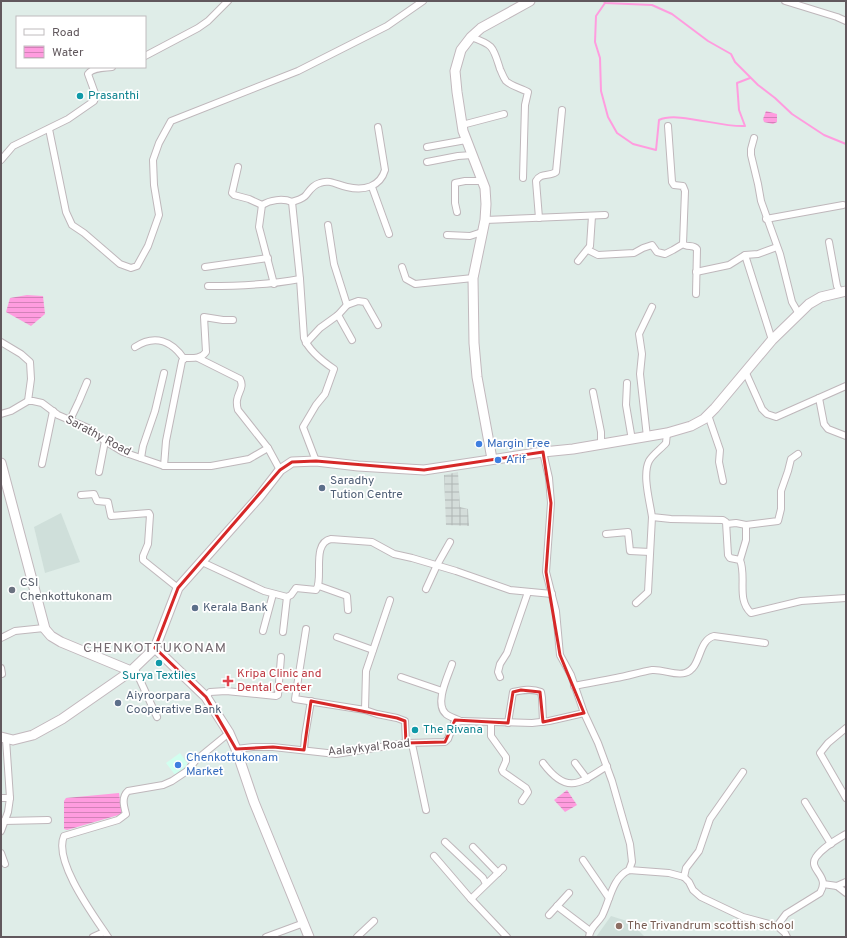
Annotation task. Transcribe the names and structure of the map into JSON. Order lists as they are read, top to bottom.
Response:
{
  "streets": {
    "street": ["Sarathy Road", "Aalaykyal Road"]
  },
  "districts": ["CHENKOTTUKONAM"],
  "places": {
    "other": [
      "Prasanthi",
      "Margin Free",
      "Arif",
      "Saradhy Tution Centre",
      "CSI Chenkottukonam",
      "Kerala Bank",
      "Surya Textiles",
      "Aiyroorpara Cooperative Bank",
      "The Rivana",
      "Chenkottukonam Market",
      "The Trivandrum scottish school"
    ],
    "health": ["Kripa Clinic and Dental Center"]
  },
  "legend": ["Road", "Water"]
}
